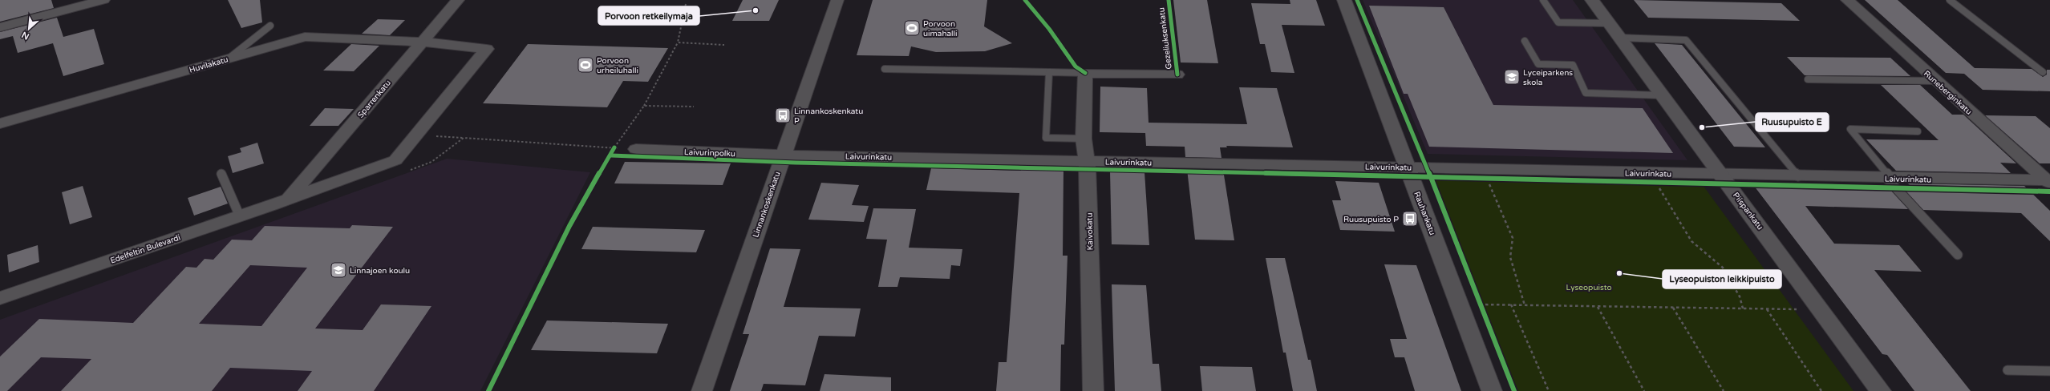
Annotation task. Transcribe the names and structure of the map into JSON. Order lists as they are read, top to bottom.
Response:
{
  "streets": {
    "street": [
      "Gezeliuksenkatu",
      "Huvilakatu",
      "Runeberginkatu",
      "Sparrenkatu",
      "Laivurinpolku",
      "Laivurinkatu",
      "Linnankoskenkatu",
      "Piispankatu",
      "Rauhankatu",
      "Kaivokatu",
      "Edelfeltin Bulevardi"
    ]
  },
  "crossings": [
    ["Gezeliuksenkatu", "Kaivokatu"],
    ["Huvilakatu", "Sparrenkatu"],
    ["Huvilakatu", "Edelfeltin Bulevardi"],
    ["Runeberginkatu", "Laivurinkatu"],
    ["Sparrenkatu", "Edelfeltin Bulevardi"],
    ["Laivurinpolku", "Laivurinkatu"],
    ["Laivurinpolku", "Linnankoskenkatu"],
    ["Laivurinkatu", "Linnankoskenkatu"],
    ["Laivurinkatu", "Piispankatu"],
    ["Laivurinkatu", "Rauhankatu"],
    ["Laivurinkatu", "Kaivokatu"]
  ],
  "parks": ["Lyseopuisto"],
  "places": {
    "other": ["Porvoon retkeilymaja", "Ruusupuisto E", "Lyseopuiston leikkipuisto"],
    "sports": ["Porvoon uimahalli", "Porvoon urheiluhalli"],
    "school or university": ["Lyceiparkens skola", "Linnajoen koulu"],
    "bus stop": ["Linnankoskenkatu P", "Ruusupuisto P"]
  },
  "north": "bottom left"
}
